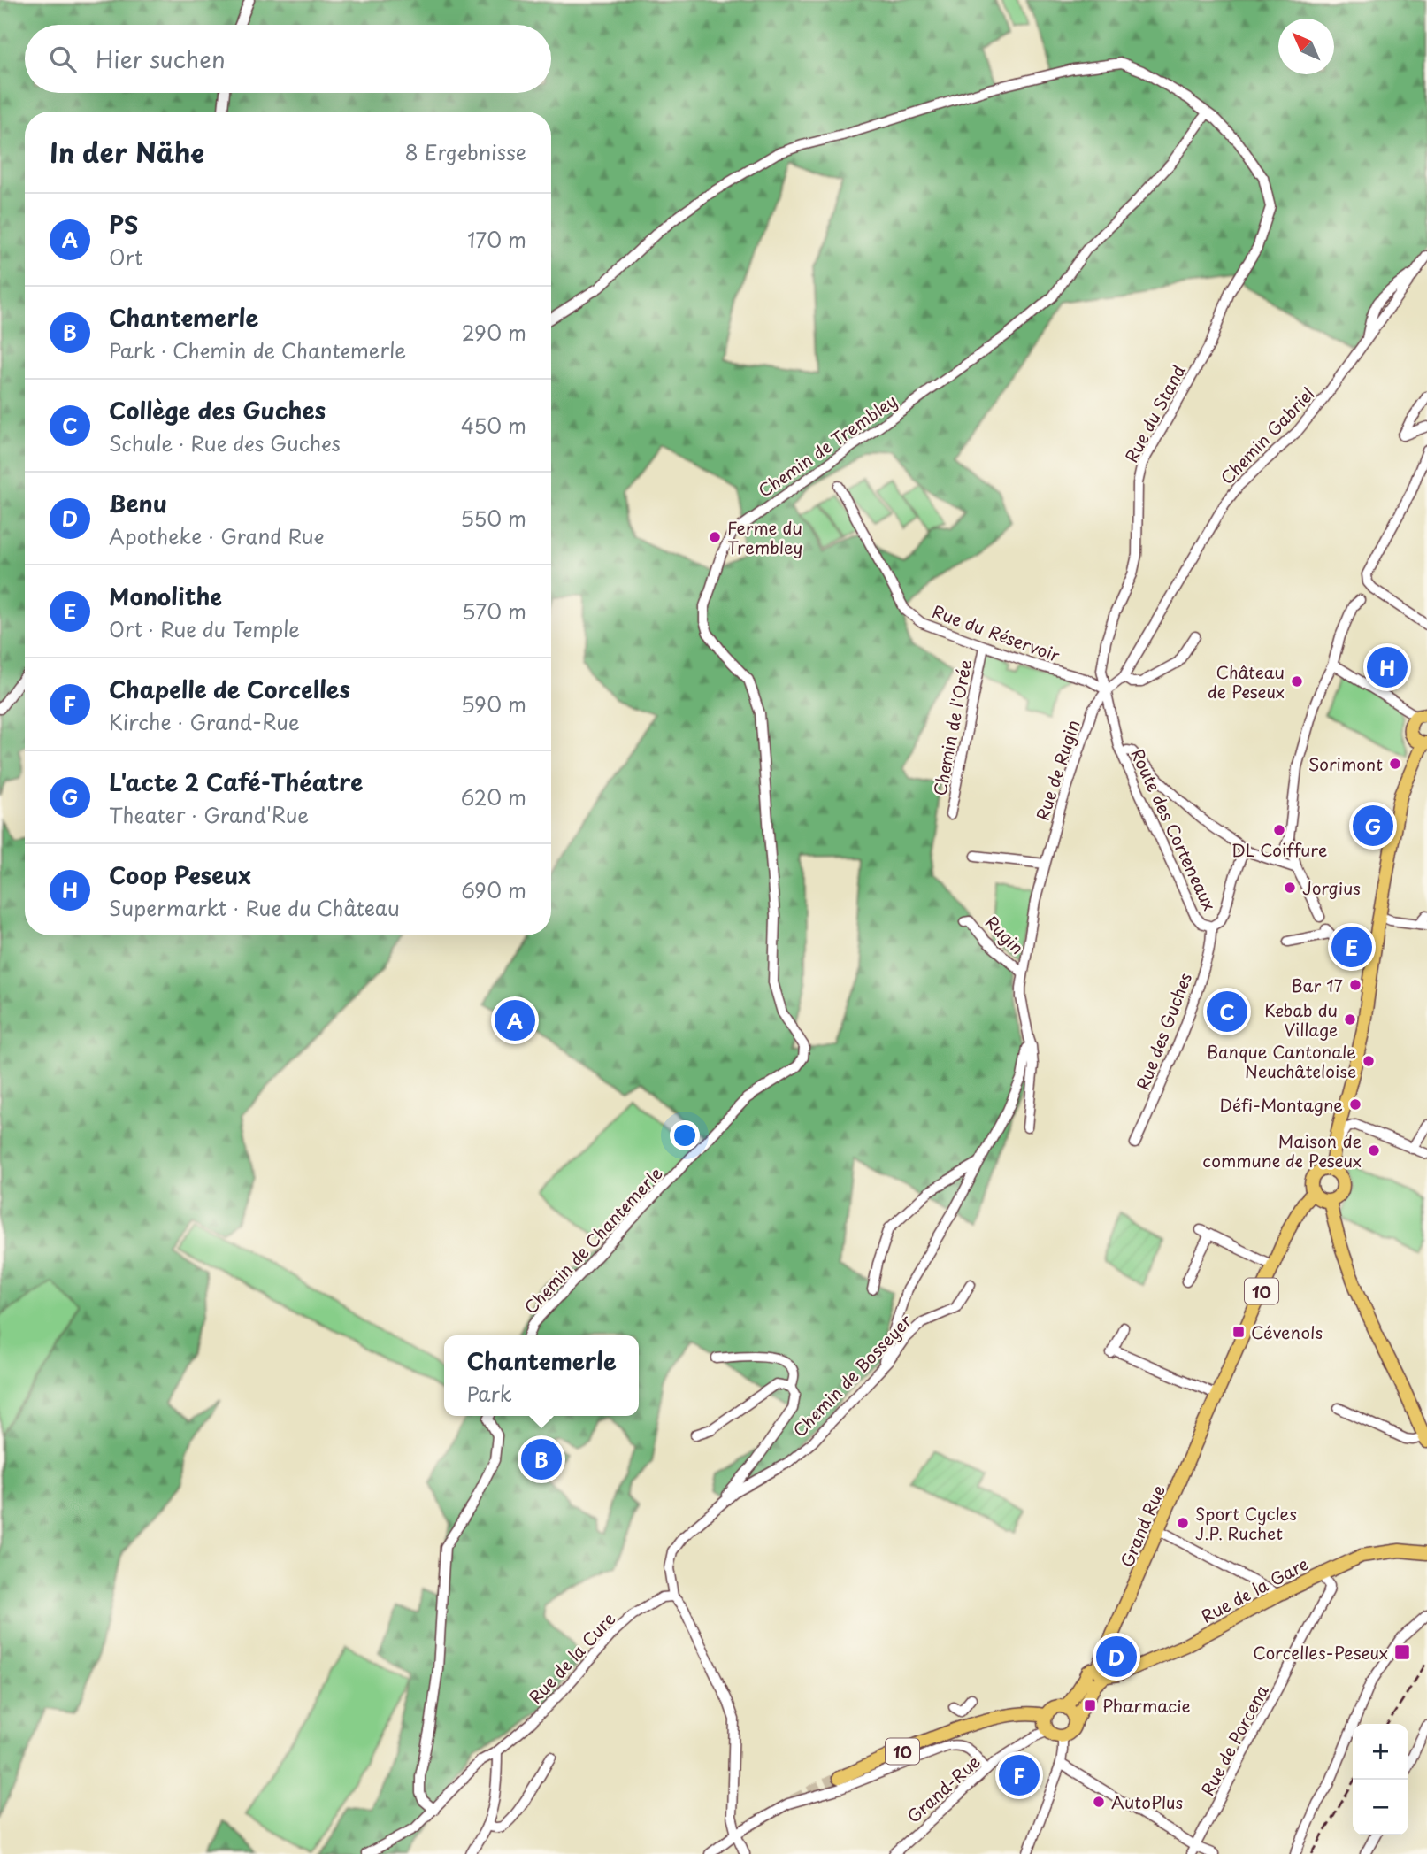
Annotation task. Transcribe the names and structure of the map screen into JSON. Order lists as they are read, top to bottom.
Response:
{
  "streets": {
    "main road": ["10", "Grand Rue", "Rue de la Gare"],
    "street": [
      "Rue du Stand",
      "Chemin Gabriel",
      "Chemin de Trembley",
      "Rue du Réservoir",
      "Chemin de l'Orée",
      "Rue de Rugin",
      "Route des Corteneaux",
      "Rugin",
      "Rue des Guches",
      "Chemin de Chantemerle",
      "Chemin de Bosseyer",
      "Rue de la Cure",
      "Rue de Porcena",
      "Grand-Rue"
    ]
  },
  "crossings": [
    ["Rue du Stand", "Chemin Gabriel"],
    ["Rue du Stand", "Chemin de Trembley"],
    ["Rue du Stand", "Rue du Réservoir"],
    ["Rue du Stand", "Rue de Rugin"],
    ["Rue du Stand", "Route des Corteneaux"],
    ["Chemin Gabriel", "Rue du Réservoir"],
    ["Chemin Gabriel", "Rue de Rugin"],
    ["Chemin Gabriel", "Route des Corteneaux"],
    ["Chemin de Trembley", "Chemin de Chantemerle"],
    ["Rue du Réservoir", "Chemin de l'Orée"],
    ["Rue du Réservoir", "Rue de Rugin"],
    ["Rue du Réservoir", "Route des Corteneaux"],
    ["Rue de Rugin", "Route des Corteneaux"],
    ["Rue de Rugin", "Rugin"],
    ["Rue de Rugin", "Chemin de Bosseyer"],
    ["Route des Corteneaux", "Rue des Guches"],
    ["10", "Grand Rue"],
    ["10", "Rue de la Gare"],
    ["10", "Grand-Rue"],
    ["Chemin de Bosseyer", "Rue de la Cure"],
    ["Grand Rue", "Rue de la Gare"],
    ["Rue de la Gare", "Rue de Porcena"]
  ],
  "places": {
    "other": [
      "Ferme du Trembley",
      "Château de Peseux",
      "Sorimont",
      "DL Coiffure",
      "Jorgius",
      "Bar 17",
      "Kebab du Village",
      "Banque Cantonale Neuchâteloise",
      "Défi-Montagne",
      "Maison de commune de Peseux",
      "Sport Cycles J.P. Ruchet",
      "AutoPlus"
    ],
    "transit": ["Cévenols", "Corcelles-Peseux", "Pharmacie"]
  },
  "north": "top left",
  "page": {
    "search": "Hier suchen",
    "heading": ["In der Nähe", "8 Ergebnisse"],
    "list": [
      {
        "mark": "A",
        "name": "PS",
        "note": "Ort",
        "value": "170 m"
      },
      {
        "mark": "B",
        "name": "Chantemerle",
        "note": "Park · Chemin de Chantemerle",
        "value": "290 m"
      },
      {
        "mark": "C",
        "name": "Collège des Guches",
        "note": "Schule · Rue des Guches",
        "value": "450 m"
      },
      {
        "mark": "D",
        "name": "Benu",
        "note": "Apotheke · Grand Rue",
        "value": "550 m"
      },
      {
        "mark": "E",
        "name": "Monolithe",
        "note": "Ort · Rue du Temple",
        "value": "570 m"
      },
      {
        "mark": "F",
        "name": "Chapelle de Corcelles",
        "note": "Kirche · Grand-Rue",
        "value": "590 m"
      },
      {
        "mark": "G",
        "name": "L'acte 2 Café-Théatre",
        "note": "Theater · Grand'Rue",
        "value": "620 m"
      },
      {
        "mark": "H",
        "name": "Coop Peseux",
        "note": "Supermarkt · Rue du Château",
        "value": "690 m"
      }
    ],
    "pins": [
      "H",
      "G",
      "E",
      "C",
      "A",
      "B",
      "D",
      "F"
    ],
    "popup": ["Chantemerle", "Park"],
    "map_buttons": ["+", "−"]
  }
}
